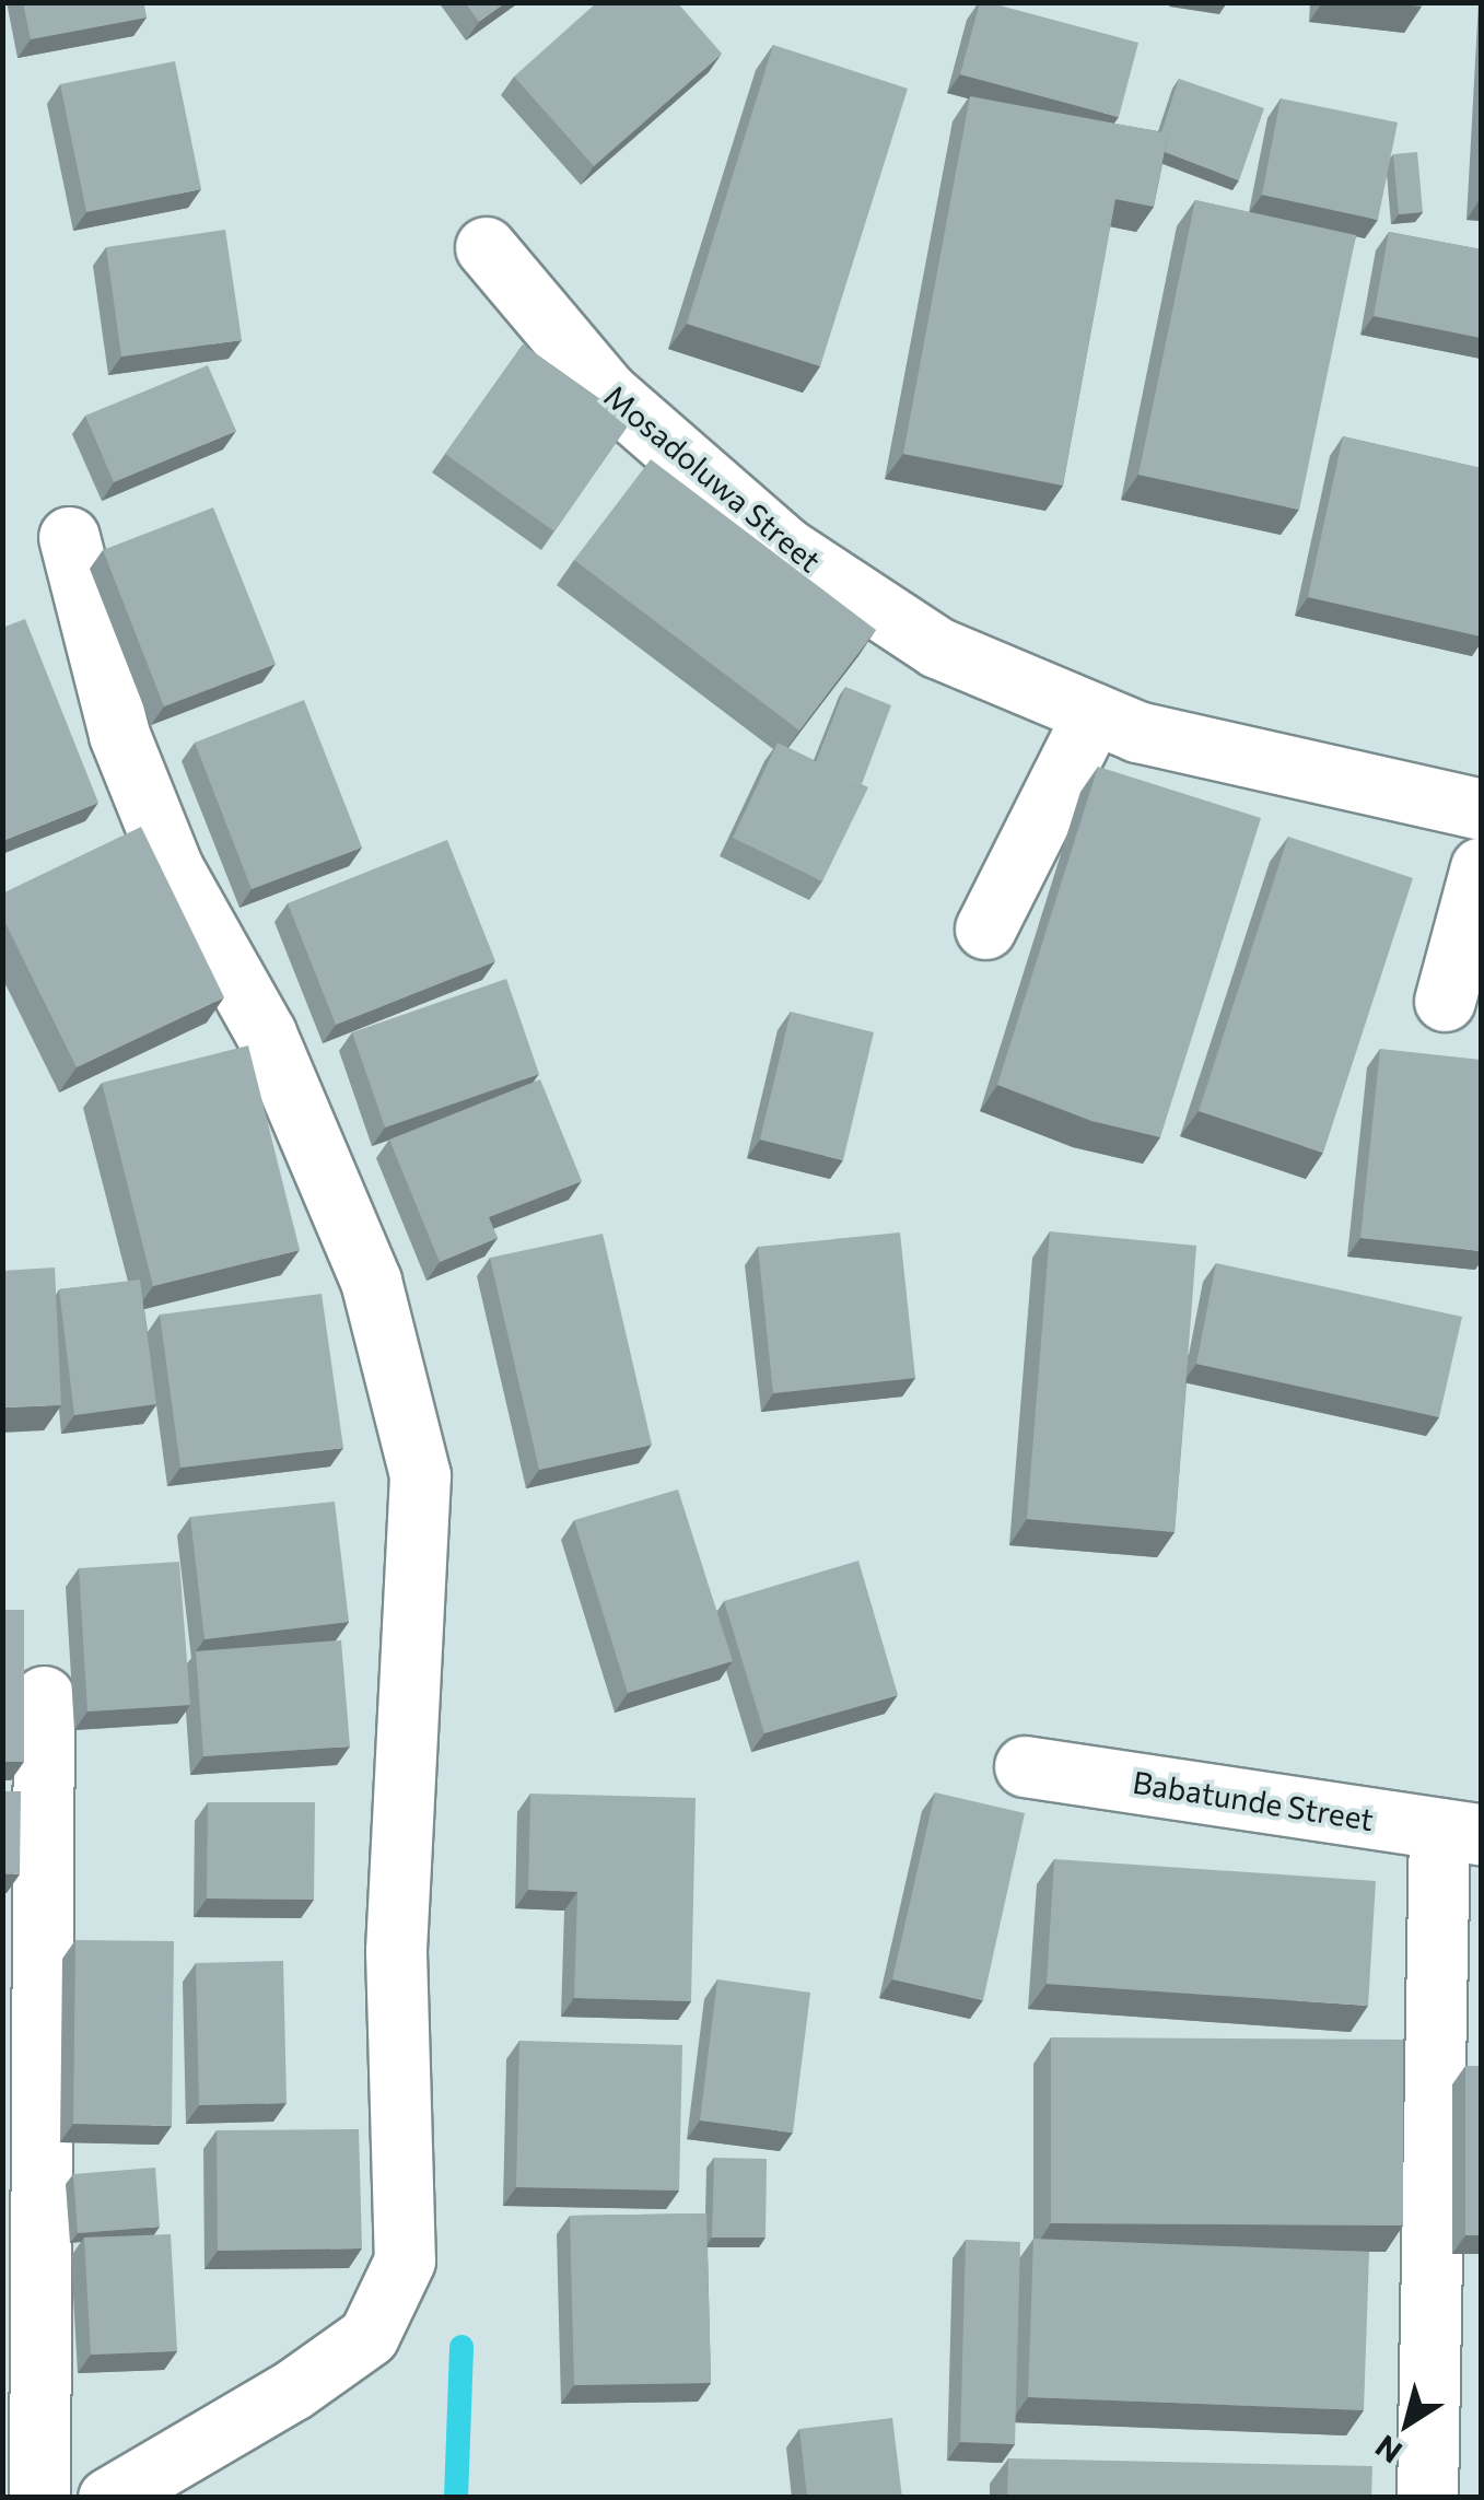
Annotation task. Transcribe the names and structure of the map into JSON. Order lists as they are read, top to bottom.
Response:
{
  "streets": {
    "street": ["Mosadoluwa Street", "Babatunde Street"]
  },
  "north": "bottom left"
}
